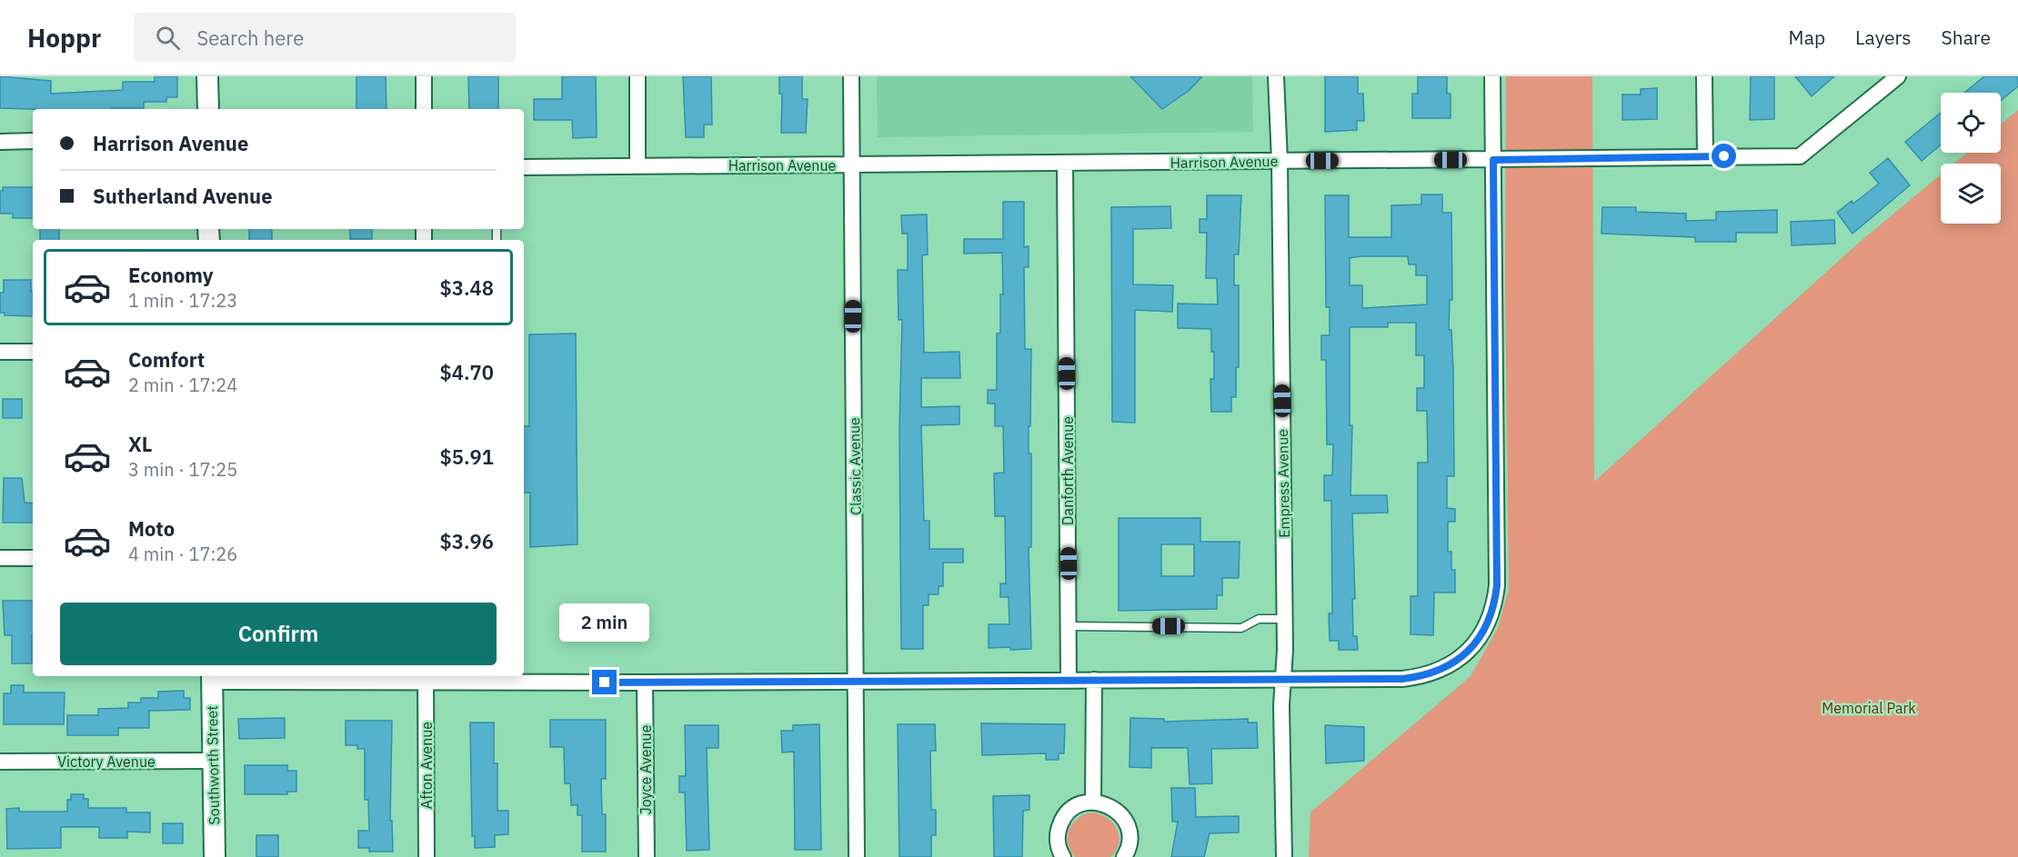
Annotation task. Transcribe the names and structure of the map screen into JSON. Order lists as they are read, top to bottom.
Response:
{
  "streets": {
    "main road": ["Southworth Street"],
    "street": [
      "Harrison Avenue",
      "Classic Avenue",
      "Danforth Avenue",
      "Empress Avenue",
      "Victory Avenue",
      "Afton Avenue",
      "Joyce Avenue"
    ]
  },
  "crossings": [
    ["Harrison Avenue", "Classic Avenue"],
    ["Harrison Avenue", "Danforth Avenue"],
    ["Harrison Avenue", "Empress Avenue"],
    ["Victory Avenue", "Southworth Street"]
  ],
  "parks": ["Memorial Park"],
  "page": {
    "header": "Hoppr",
    "search": "Search here",
    "nav": ["Map", "Layers", "Share"],
    "banner": ["Harrison Avenue", "Sutherland Avenue"],
    "list": [
      {
        "name": "Economy",
        "note": "1 min · 17:23",
        "value": "$3.48"
      },
      {
        "name": "Comfort",
        "note": "2 min · 17:24",
        "value": "$4.70"
      },
      {
        "name": "XL",
        "note": "3 min · 17:25",
        "value": "$5.91"
      },
      {
        "name": "Moto",
        "note": "4 min · 17:26",
        "value": "$3.96"
      }
    ],
    "buttons": "Confirm",
    "bubble": "2 min"
  }
}
